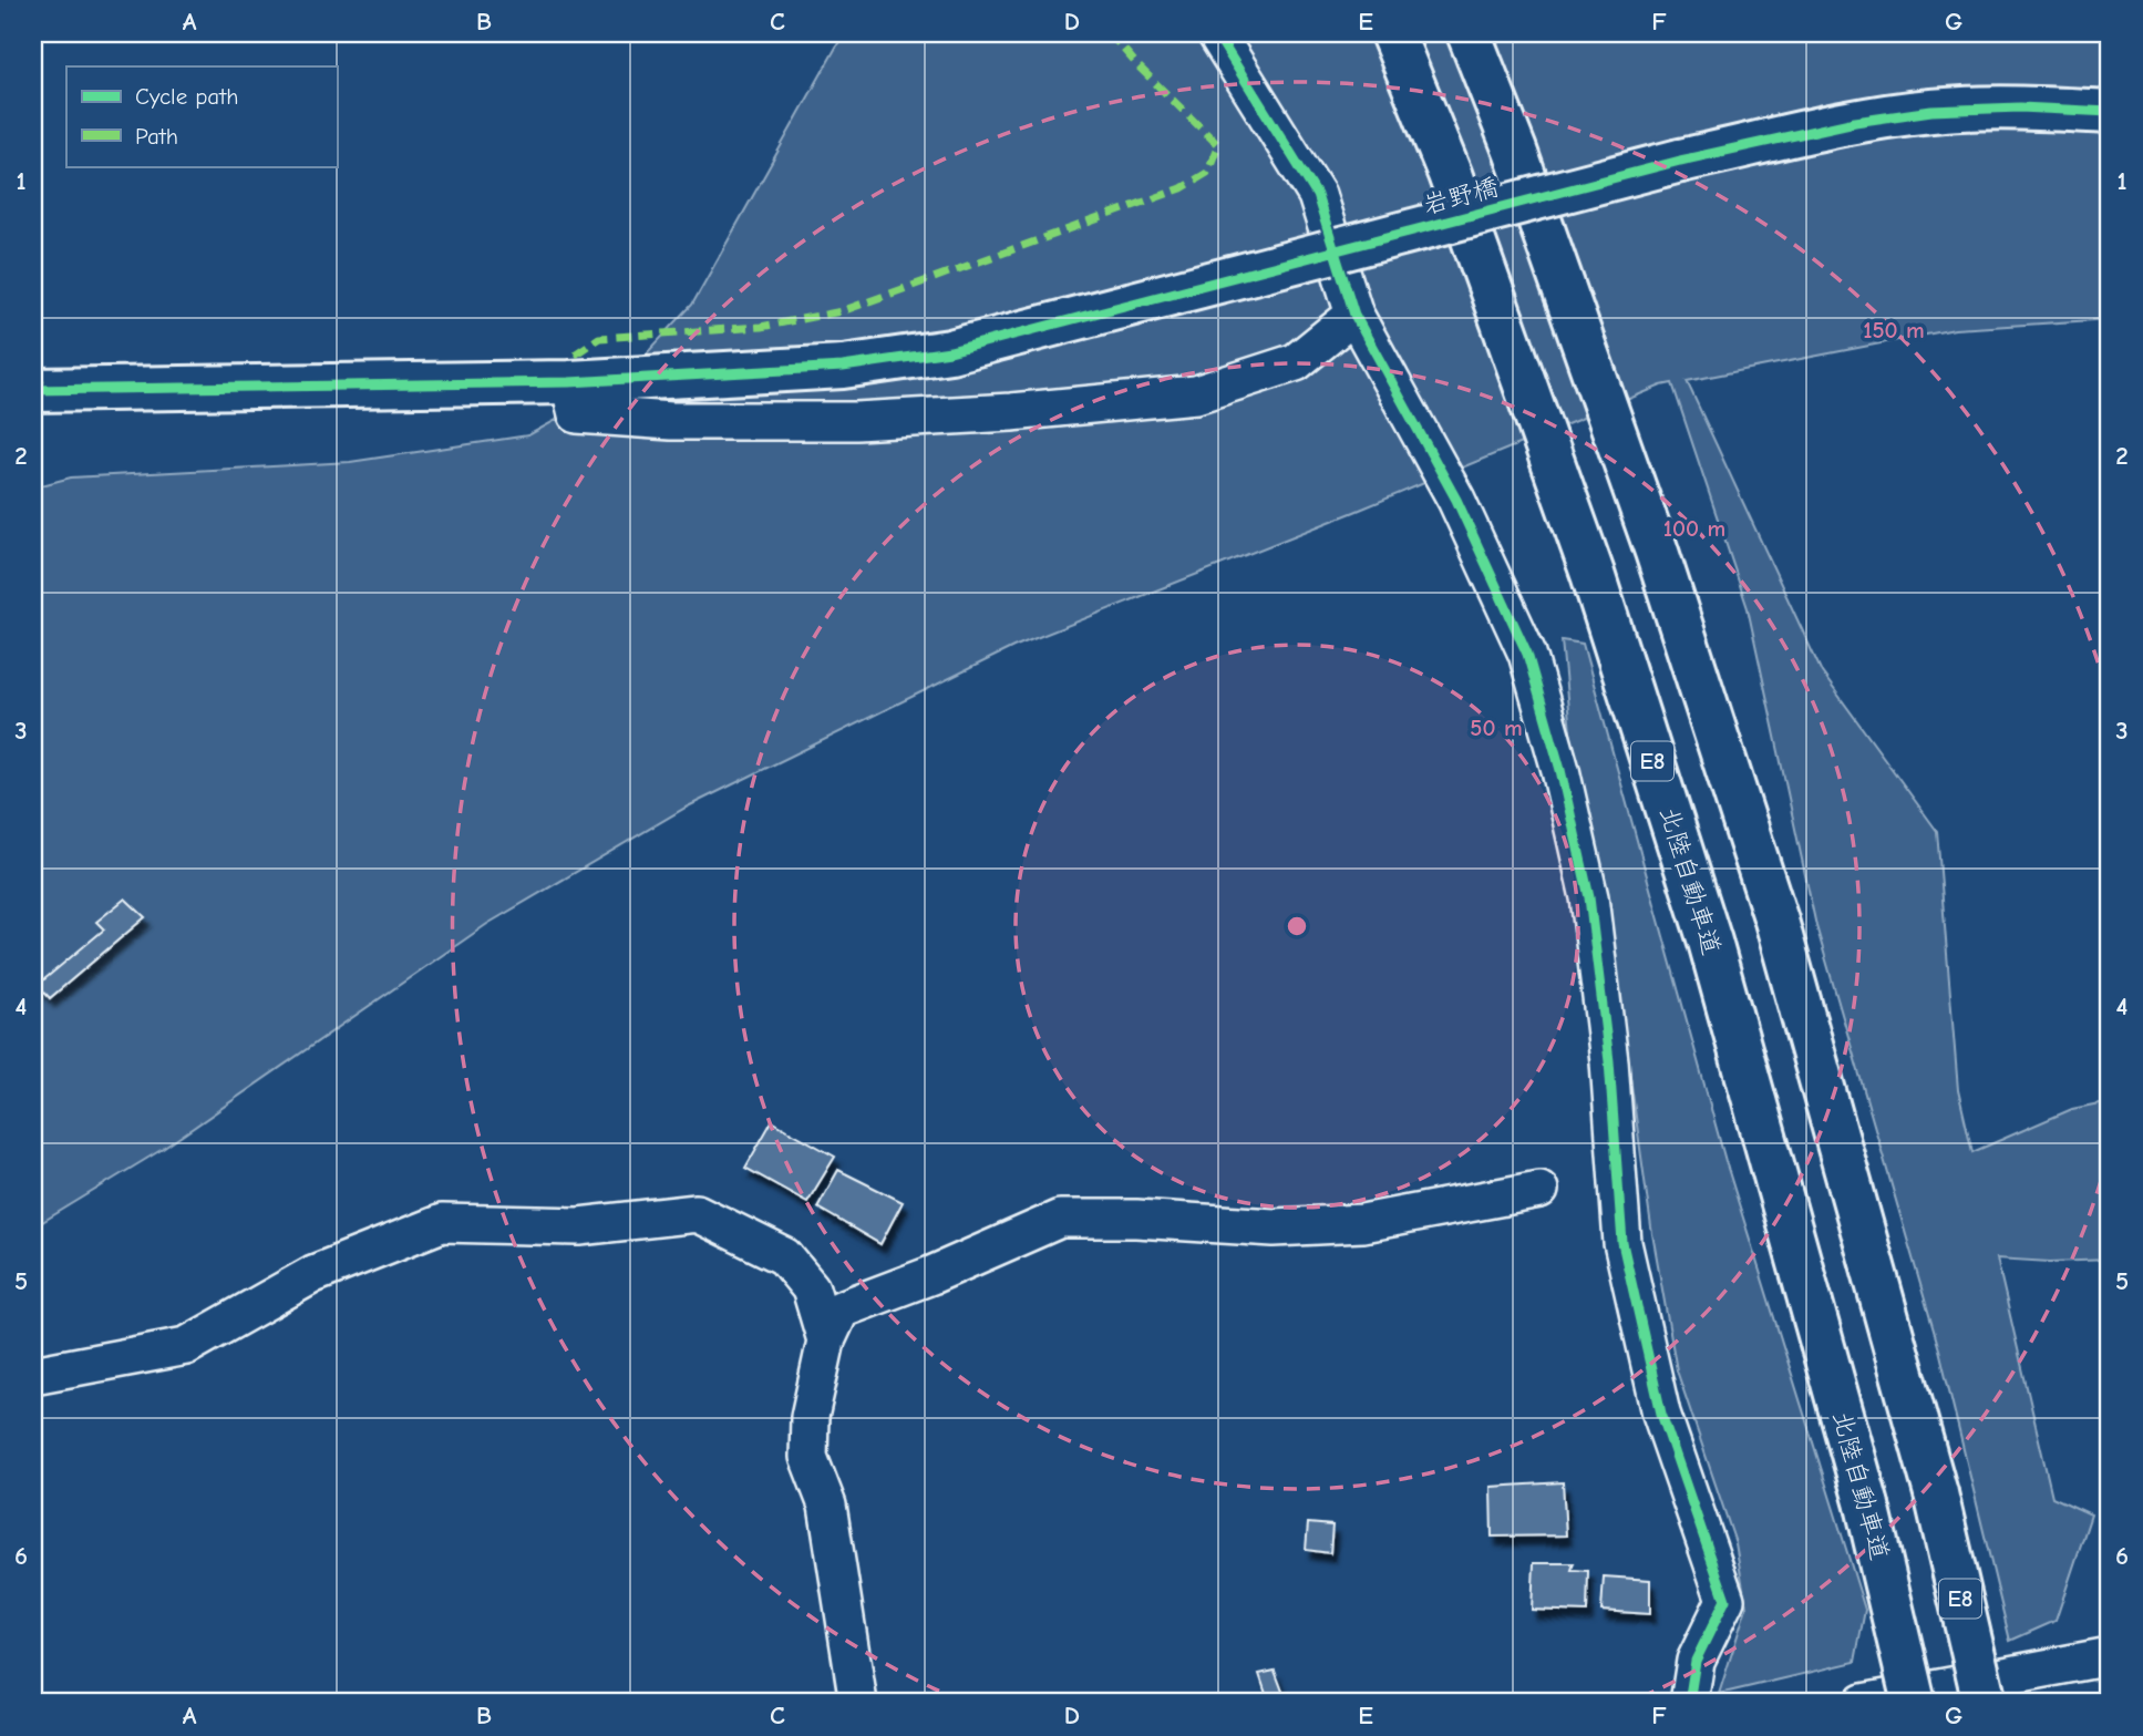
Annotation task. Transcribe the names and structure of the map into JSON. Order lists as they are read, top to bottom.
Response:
{
  "streets": {
    "main road": ["岩野橋", "E8", "北陸自動車道"]
  },
  "legend": ["Cycle path", "Path"],
  "grid": {
    "columns": [
      "A",
      "B",
      "C",
      "D",
      "E",
      "F",
      "G"
    ],
    "rows": [
      "1",
      "2",
      "3",
      "4",
      "5",
      "6"
    ]
  },
  "rings": ["150 m", "100 m", "50 m"]
}
